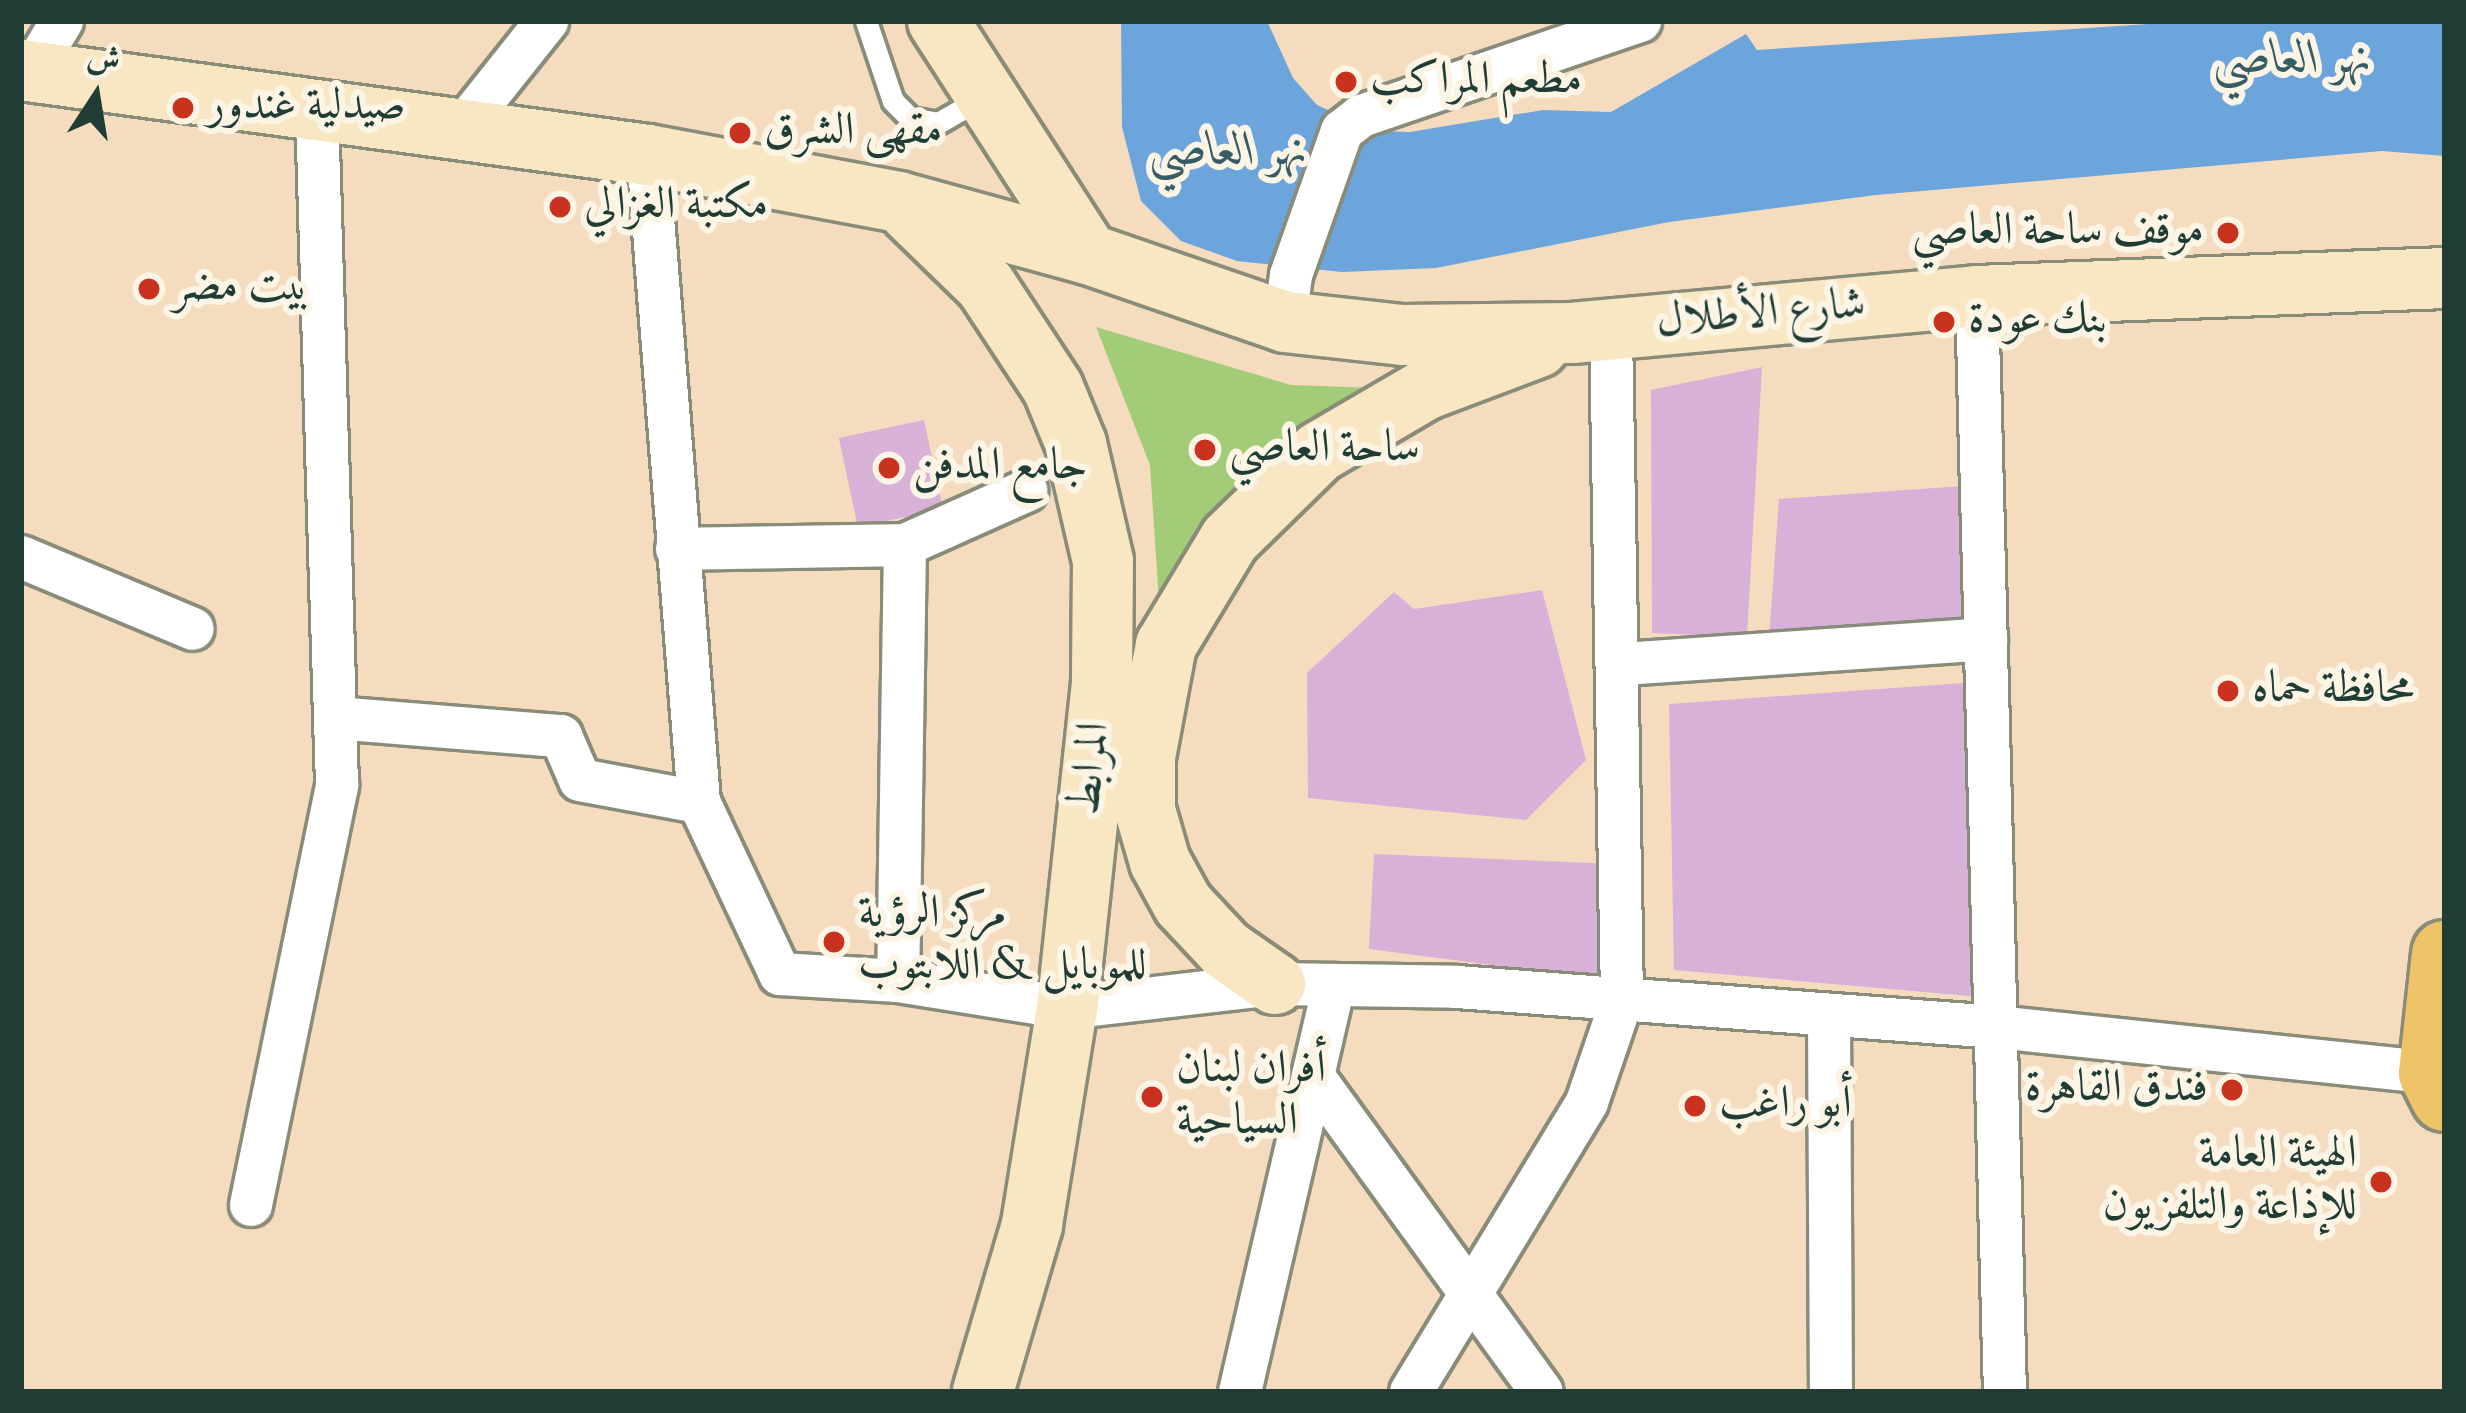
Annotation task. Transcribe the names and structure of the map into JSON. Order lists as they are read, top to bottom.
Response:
{
  "streets": {
    "main road": ["شارع الأطلال", "المرابط"]
  },
  "crossings": [
    ["شارع الأطلال", "المرابط"]
  ],
  "water": ["نهر العاصي"],
  "places": [
    "مطعم المراكب",
    "صيدلية غندور",
    "مقهى الشرق",
    "مكتبة الغزالي",
    "موقف ساحة العاصي",
    "بيت مضر",
    "بنك عودة",
    "ساحة العاصي",
    "جامع المدفن",
    "محافظة حماه",
    "مركز الرؤية للموبايل & اللابتوب",
    "فندق القاهرة",
    "أفران لبنان السياحية",
    "أبو راغب",
    "الهيئة العامة للإذاعة والتلفزيون"
  ],
  "north": "top"
}
